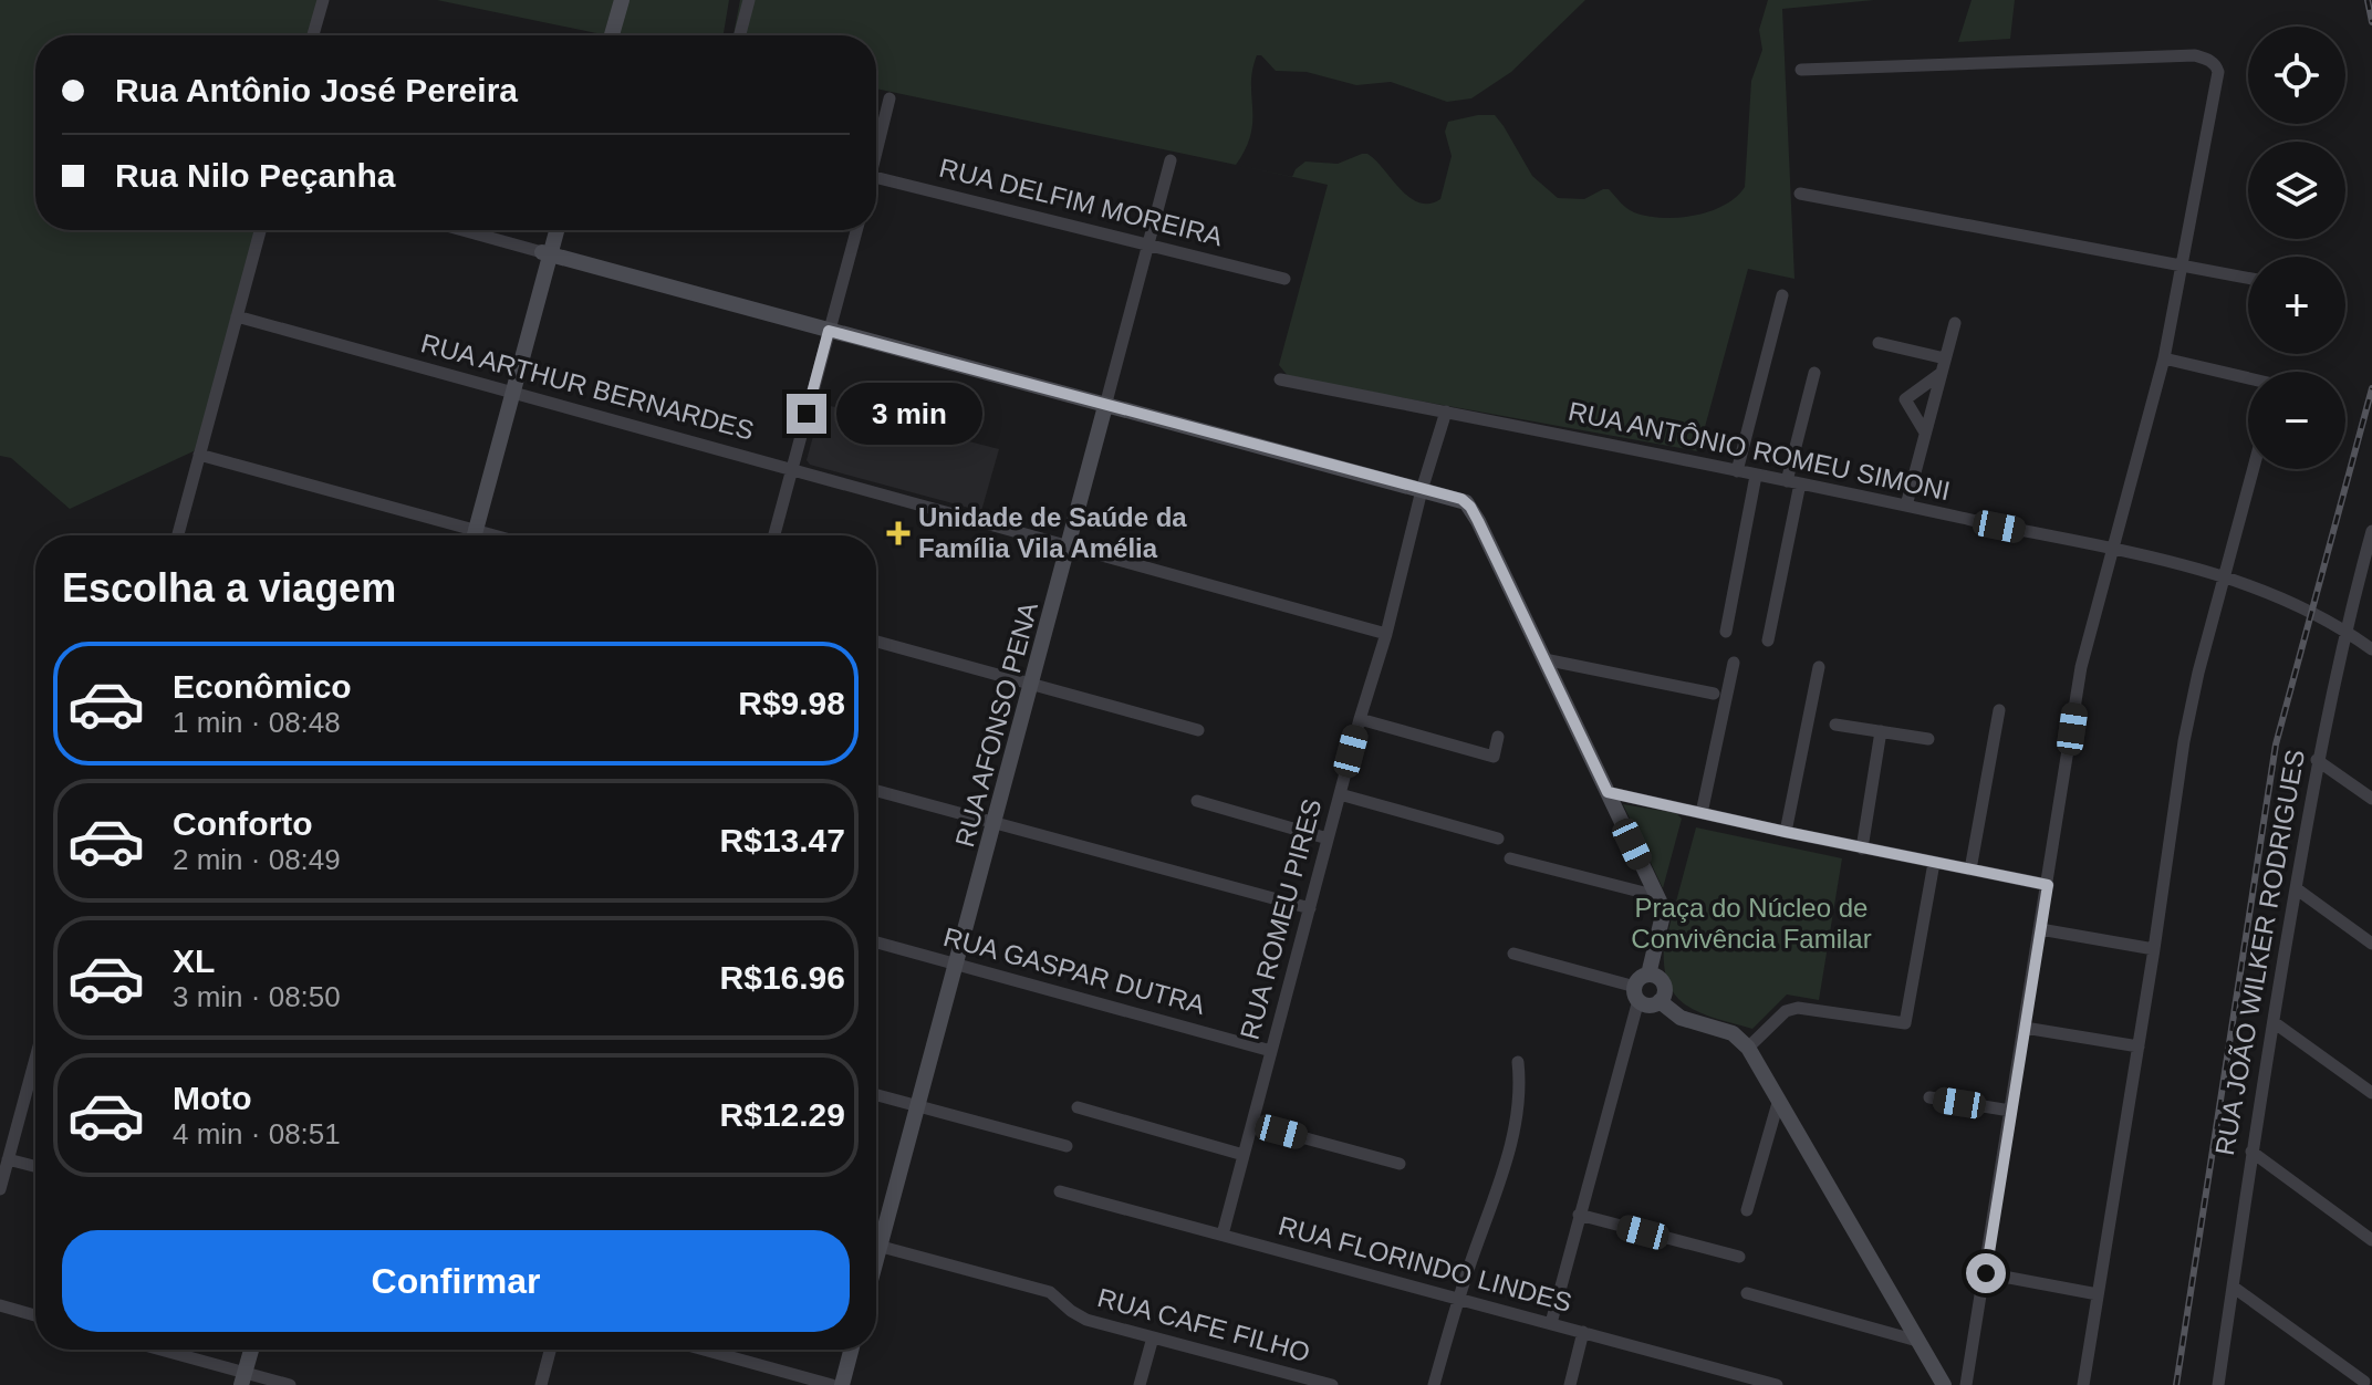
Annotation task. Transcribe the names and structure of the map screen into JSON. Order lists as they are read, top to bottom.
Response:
{
  "streets": {
    "street": [
      "RUA DELFIM MOREIRA",
      "RUA ARTHUR BERNARDES",
      "RUA ANTÔNIO ROMEU SIMONI",
      "RUA AFONSO PENA",
      "RUA ROMEU PIRES",
      "RUA JOÃO WILKER RODRIGUES",
      "RUA GASPAR DUTRA",
      "RUA FLORINDO LINDES",
      "RUA CAFE FILHO"
    ]
  },
  "crossings": [
    ["RUA DELFIM MOREIRA", "RUA AFONSO PENA"],
    ["RUA ARTHUR BERNARDES", "RUA AFONSO PENA"],
    ["RUA ARTHUR BERNARDES", "RUA ROMEU PIRES"],
    ["RUA ANTÔNIO ROMEU SIMONI", "RUA ROMEU PIRES"],
    ["RUA ANTÔNIO ROMEU SIMONI", "RUA JOÃO WILKER RODRIGUES"],
    ["RUA AFONSO PENA", "RUA GASPAR DUTRA"],
    ["RUA ROMEU PIRES", "RUA GASPAR DUTRA"],
    ["RUA ROMEU PIRES", "RUA FLORINDO LINDES"]
  ],
  "parks": ["Praça do Núcleo de Convivência Familar"],
  "places": {
    "health": ["Unidade de Saúde da Família Vila Amélia"]
  },
  "page": {
    "map_buttons": ["+", "−"],
    "banner": ["Rua Antônio José Pereira", "Rua Nilo Peçanha"],
    "bubble": "3 min",
    "heading": "Escolha a viagem",
    "list": [
      {
        "name": "Econômico",
        "note": "1 min · 08:48",
        "value": "R$9.98"
      },
      {
        "name": "Conforto",
        "note": "2 min · 08:49",
        "value": "R$13.47"
      },
      {
        "name": "XL",
        "note": "3 min · 08:50",
        "value": "R$16.96"
      },
      {
        "name": "Moto",
        "note": "4 min · 08:51",
        "value": "R$12.29"
      }
    ],
    "buttons": "Confirmar"
  }
}
